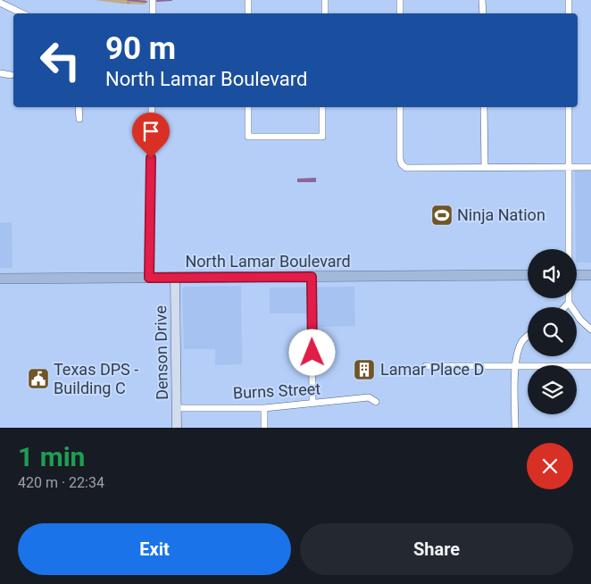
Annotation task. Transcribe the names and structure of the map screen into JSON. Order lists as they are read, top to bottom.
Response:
{
  "streets": {
    "main road": ["North Lamar Boulevard"],
    "street": ["Denson Drive", "Burns Street"]
  },
  "crossings": [
    ["North Lamar Boulevard", "Denson Drive"],
    ["Denson Drive", "Burns Street"]
  ],
  "places": {
    "sports": ["Ninja Nation"],
    "building": ["Lamar Place D"],
    "public building": ["Texas DPS - Building C"]
  },
  "page": {
    "turn": ["90 m", "North Lamar Boulevard"],
    "heading": ["1 min", "420 m · 22:34"],
    "buttons": ["Exit", "Share"]
  }
}
